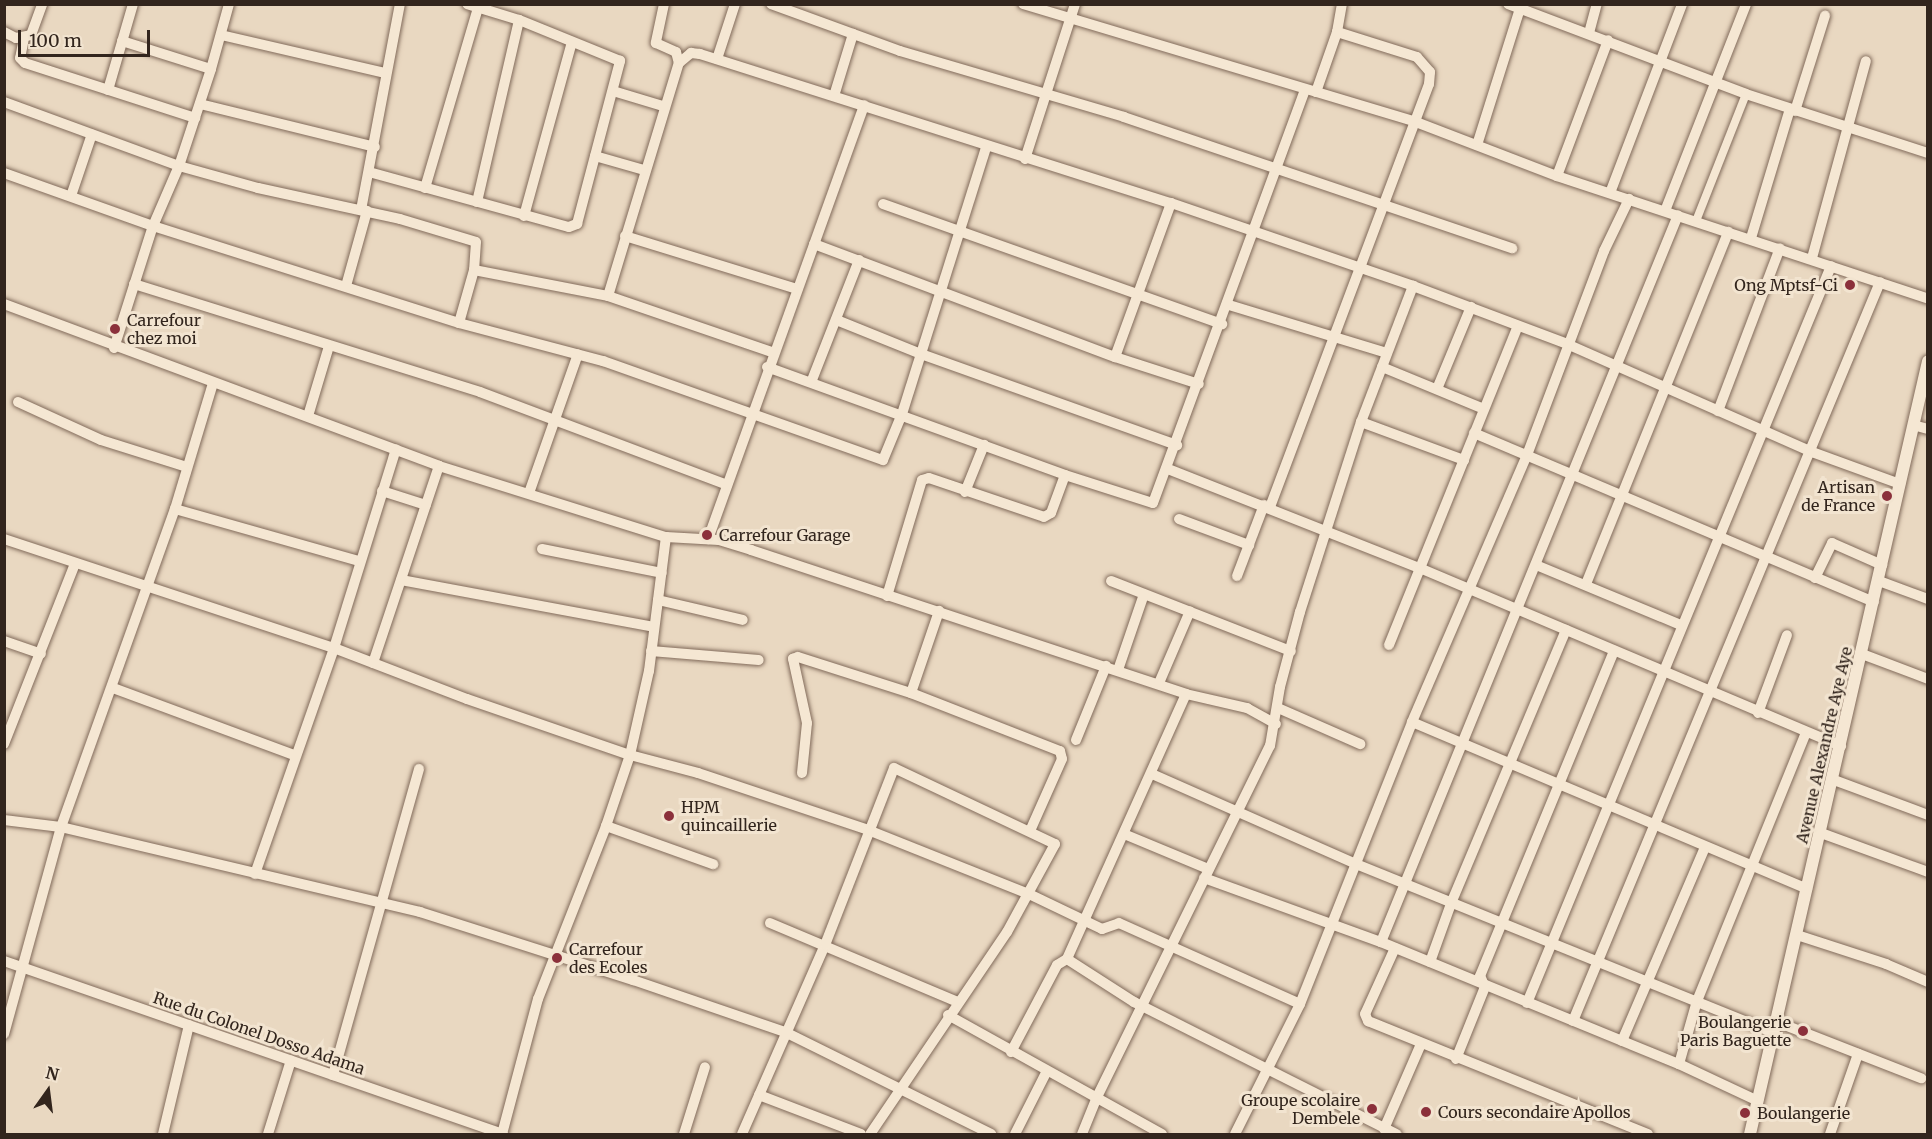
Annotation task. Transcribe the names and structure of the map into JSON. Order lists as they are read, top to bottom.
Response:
{
  "streets": {
    "street": ["Avenue Alexandre Aye Aye", "Rue du Colonel Dosso Adama"]
  },
  "places": [
    "Ong Mptsf-Ci",
    "Carrefour chez moi",
    "Artisan de France",
    "Carrefour Garage",
    "HPM quincaillerie",
    "Carrefour des Ecoles",
    "Boulangerie Paris Baguette",
    "Groupe scolaire Dembele",
    "Cours secondaire Apollos",
    "Boulangerie"
  ],
  "scale_bar": "100 m",
  "north": "top"
}
